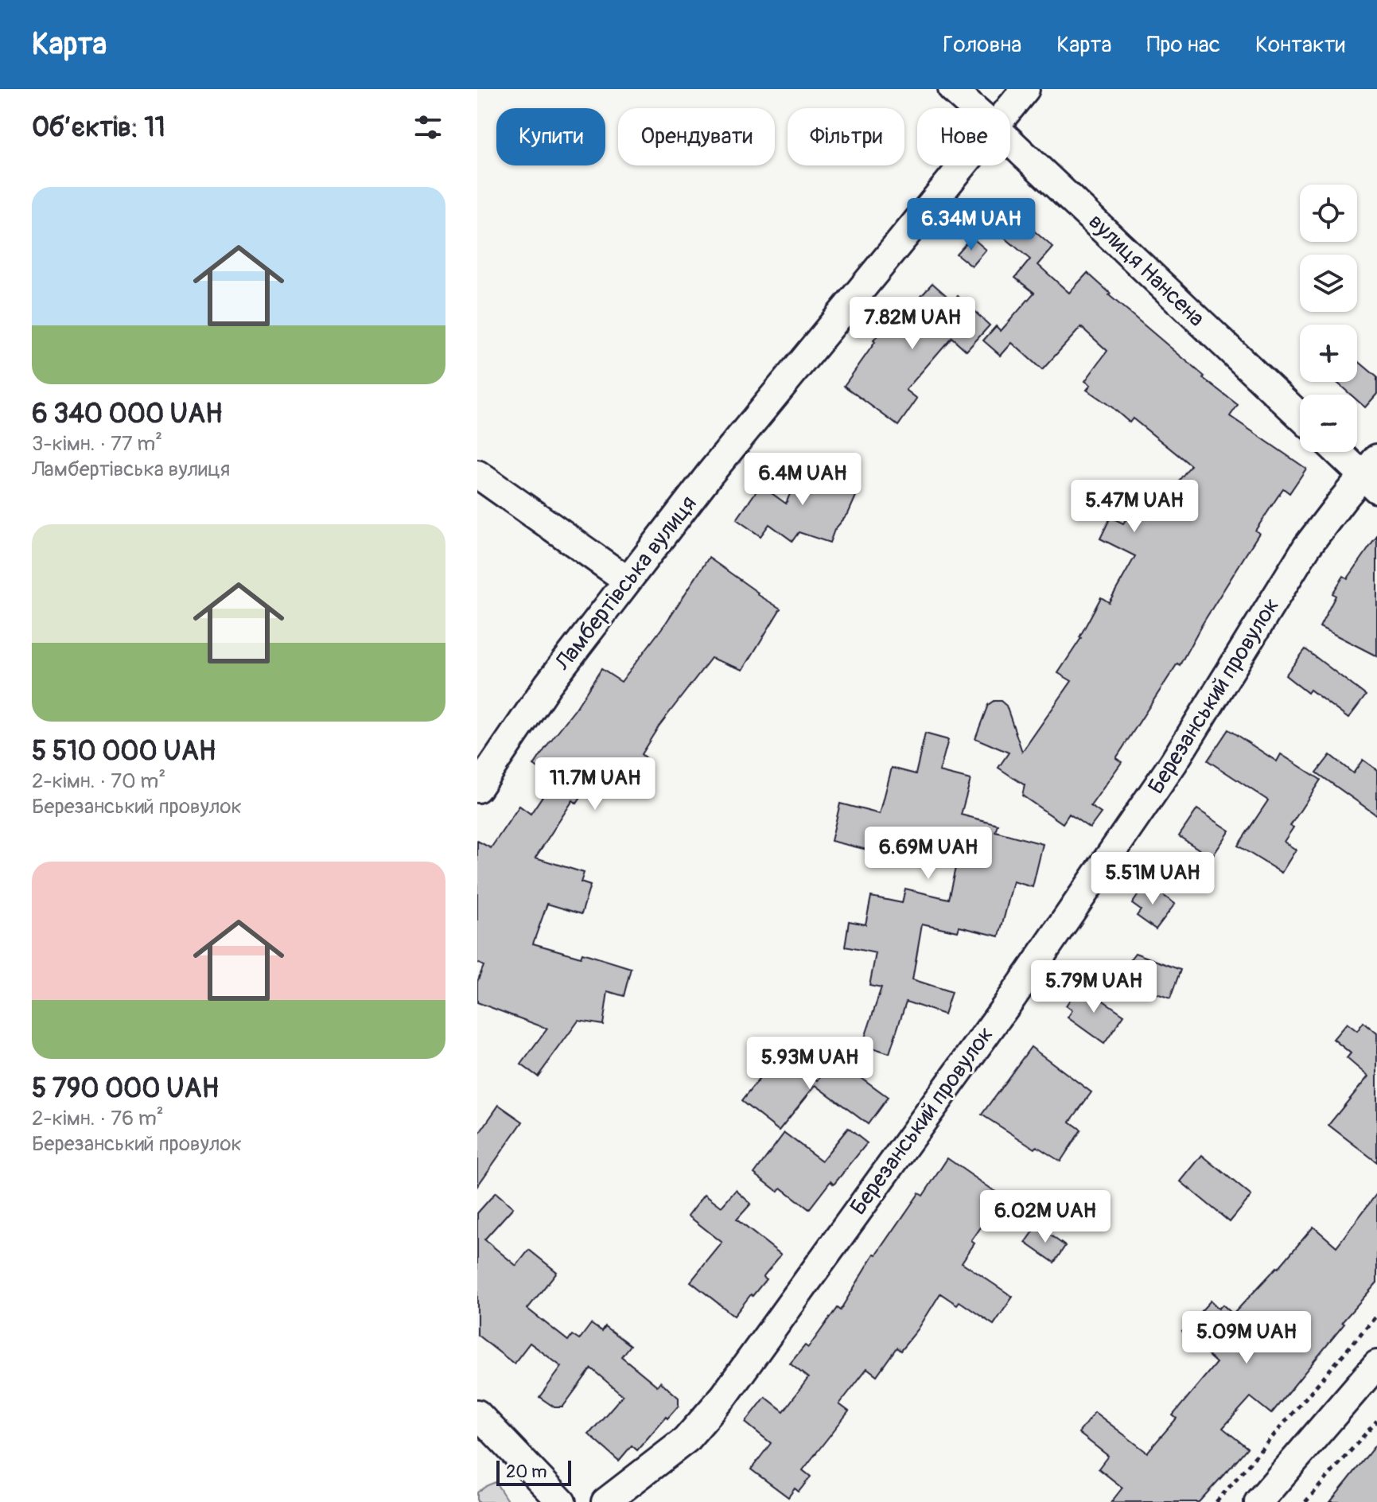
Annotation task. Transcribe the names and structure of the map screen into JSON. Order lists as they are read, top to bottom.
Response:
{
  "streets": {
    "street": ["вулиця Нансена", "Ламбертівська вулиця", "Березанський провулок"]
  },
  "scale_bar": "20 m",
  "page": {
    "header": "Карта",
    "nav": [
      "Головна",
      "Карта",
      "Про нас",
      "Контакти"
    ],
    "heading": "Об’єктів: 11",
    "chip": [
      "Купити",
      "Орендувати",
      "Фільтри",
      "Нове"
    ],
    "list": [
      {
        "name": "6 340 000 UAH",
        "note": "3-кімн. · 77 m² · Ламбертівська вулиця"
      },
      {
        "name": "5 510 000 UAH",
        "note": "2-кімн. · 70 m² · Березанський провулок"
      },
      {
        "name": "5 790 000 UAH",
        "note": "2-кімн. · 76 m² · Березанський провулок"
      }
    ],
    "map_buttons": ["+", "−"],
    "price": [
      "6.34M UAH",
      "7.82M UAH",
      "6.4M UAH",
      "5.47M UAH",
      "11.7M UAH",
      "6.69M UAH",
      "5.51M UAH",
      "5.79M UAH",
      "5.93M UAH",
      "6.02M UAH",
      "5.09M UAH"
    ],
    "scale": "20 m"
  }
}
